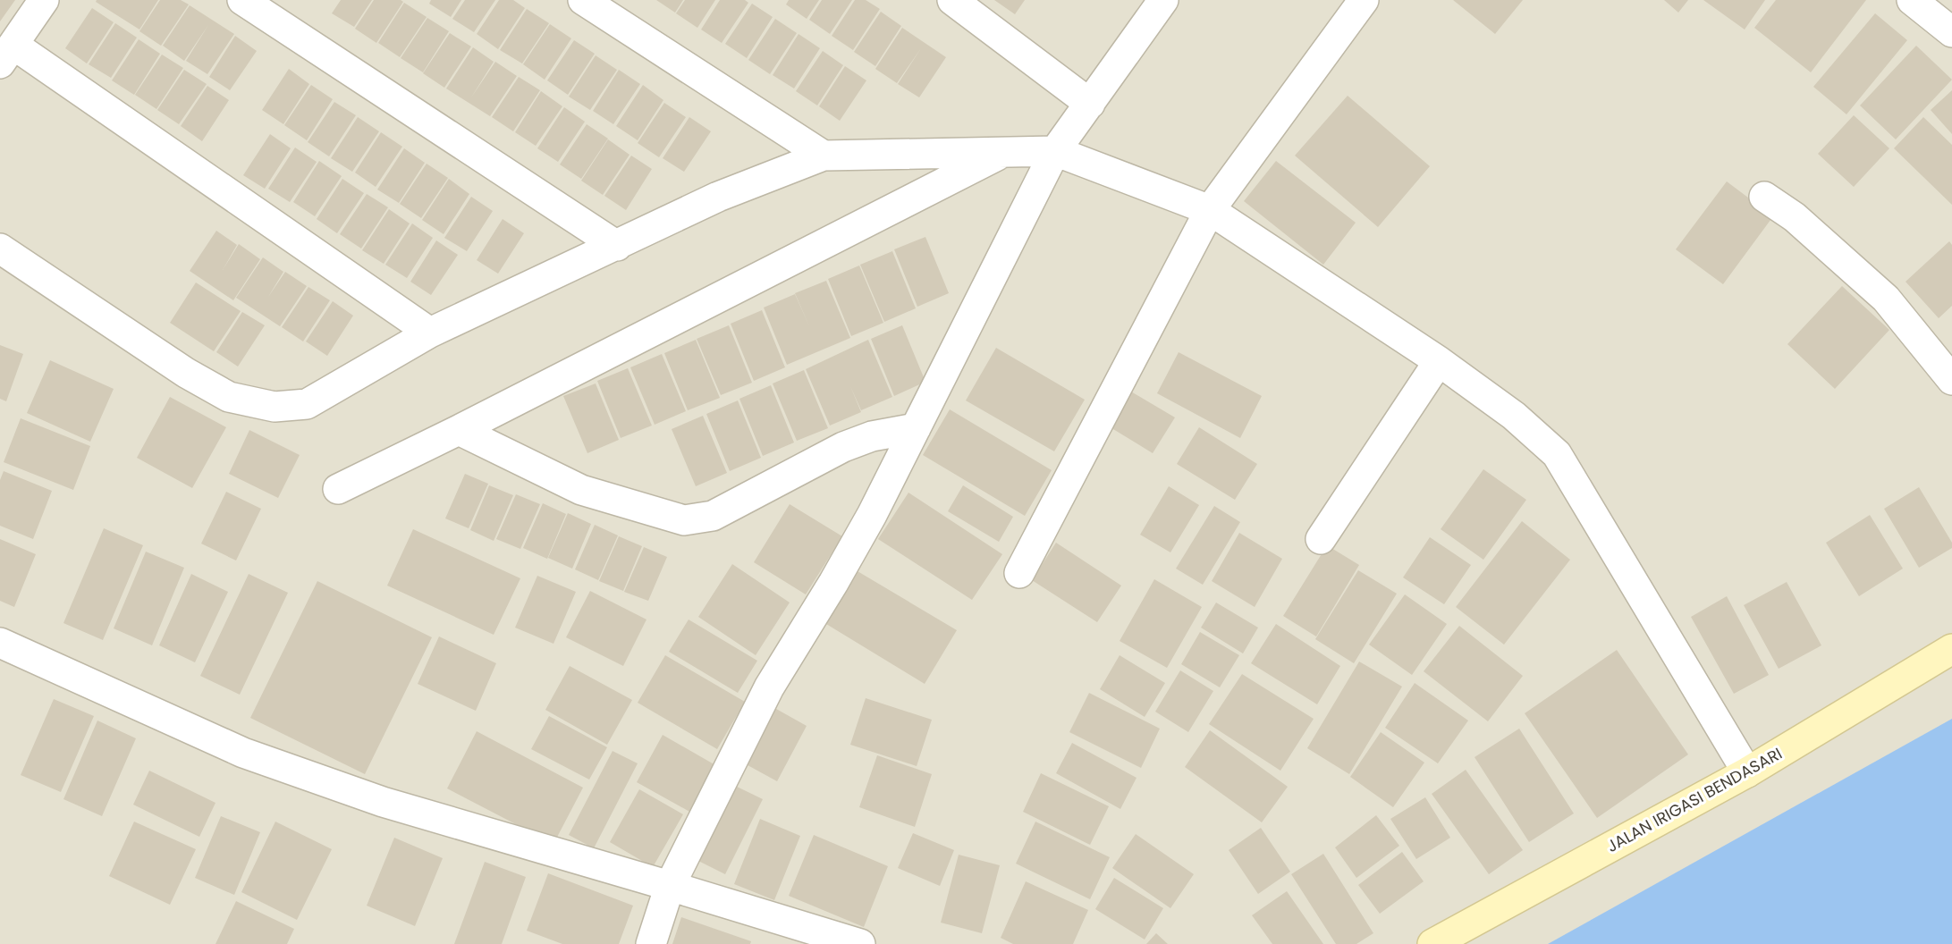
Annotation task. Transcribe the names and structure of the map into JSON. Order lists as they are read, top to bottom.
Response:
{
  "streets": {
    "street": ["JALAN IRIGASI BENDASARI"]
  }
}
